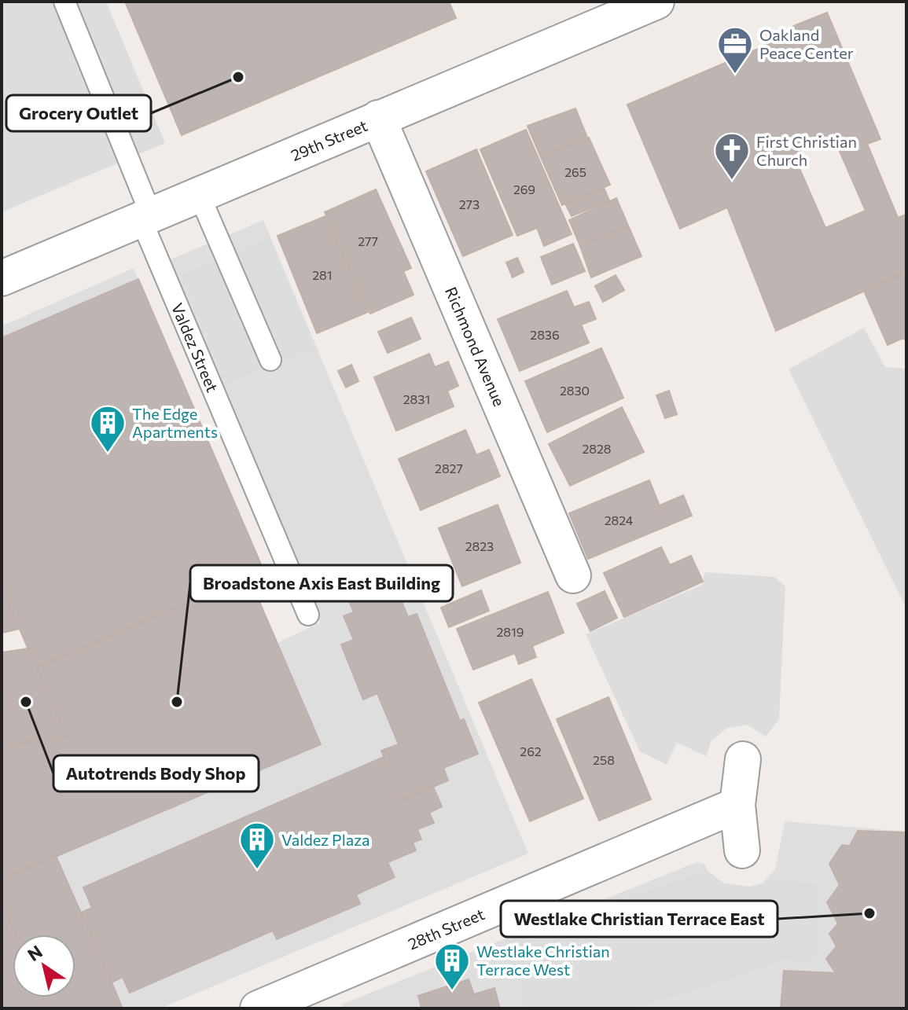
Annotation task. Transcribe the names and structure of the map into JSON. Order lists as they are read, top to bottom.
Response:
{
  "streets": {
    "street": ["29th Street", "Richmond Avenue", "28th Street"],
    "lane": ["Valdez Street"]
  },
  "crossings": [
    ["29th Street", "Richmond Avenue"],
    ["29th Street", "Valdez Street"]
  ],
  "places": {
    "office": ["Oakland Peace Center"],
    "other": [
      "Grocery Outlet",
      "Autotrends Body Shop",
      "Broadstone Axis East Building",
      "Westlake Christian Terrace East"
    ],
    "church": ["First Christian Church"],
    "building": ["The Edge Apartments", "Valdez Plaza", "Westlake Christian Terrace West"]
  },
  "house_numbers": [
    "265",
    "269",
    "273",
    "277",
    "281",
    "2836",
    "2830",
    "2831",
    "2828",
    "2827",
    "2824",
    "2823",
    "2819",
    "262",
    "258"
  ],
  "north": "top left"
}
